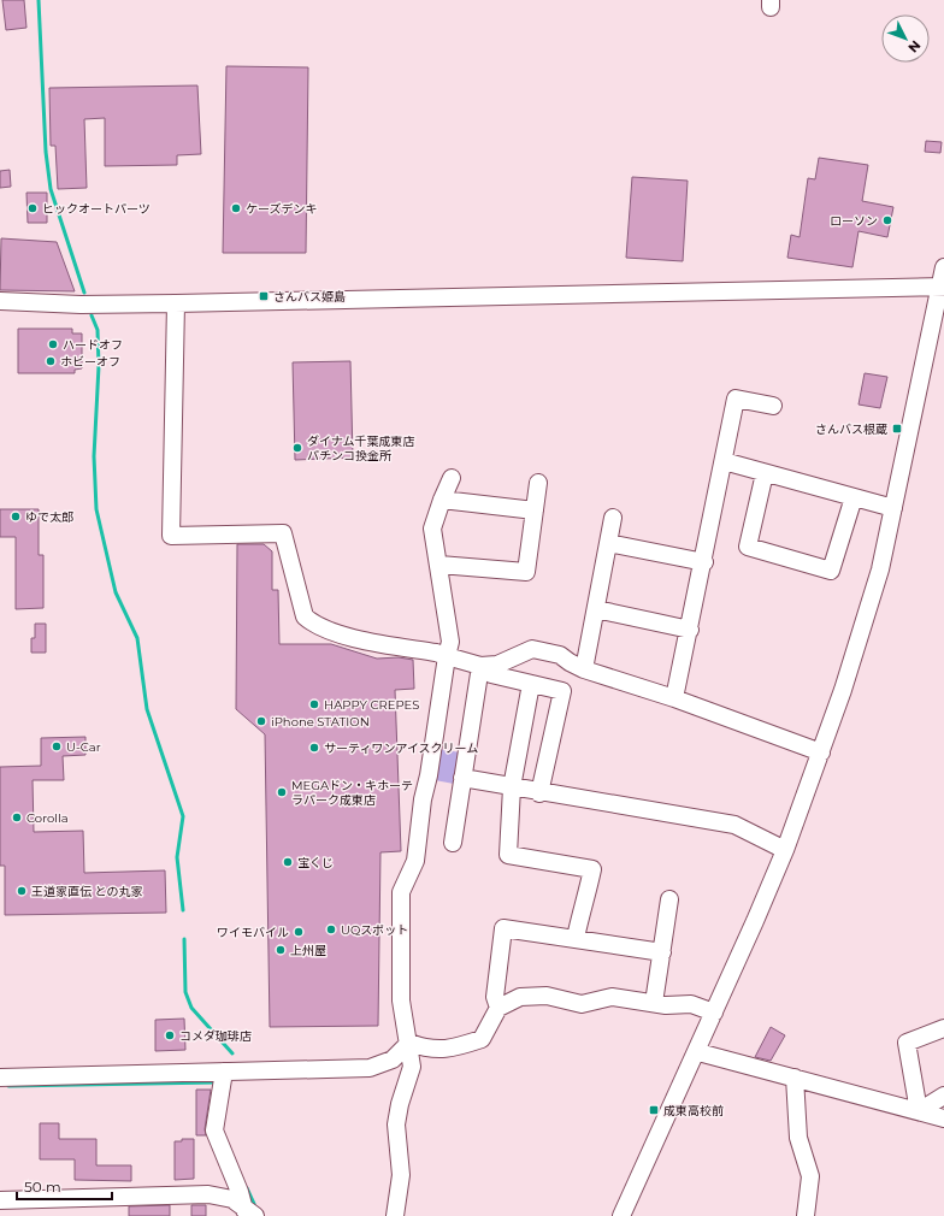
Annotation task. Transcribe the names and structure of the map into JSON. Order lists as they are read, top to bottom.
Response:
{
  "places": {
    "other": [
      "ヒックオートパーツ",
      "ケーズデンキ",
      "ローソン",
      "ハードオフ",
      "ホビーオフ",
      "ダイナム千葉成東店 パチンコ換金所",
      "ゆで太郎",
      "HAPPY CREPES",
      "iPhone STATION",
      "U-Car",
      "サーティワンアイスクリーム",
      "MEGAドン・キホーテ ラパーク成東店",
      "Corolla",
      "宝くじ",
      "王道家直伝 との丸家",
      "UQスポット",
      "ワイモバイル",
      "上州屋",
      "コメダ珈琲店"
    ],
    "transit": ["さんバス姫島", "さんバス根蔵", "成東高校前"]
  },
  "scale_bar": "50 m",
  "north": "bottom right"
}
